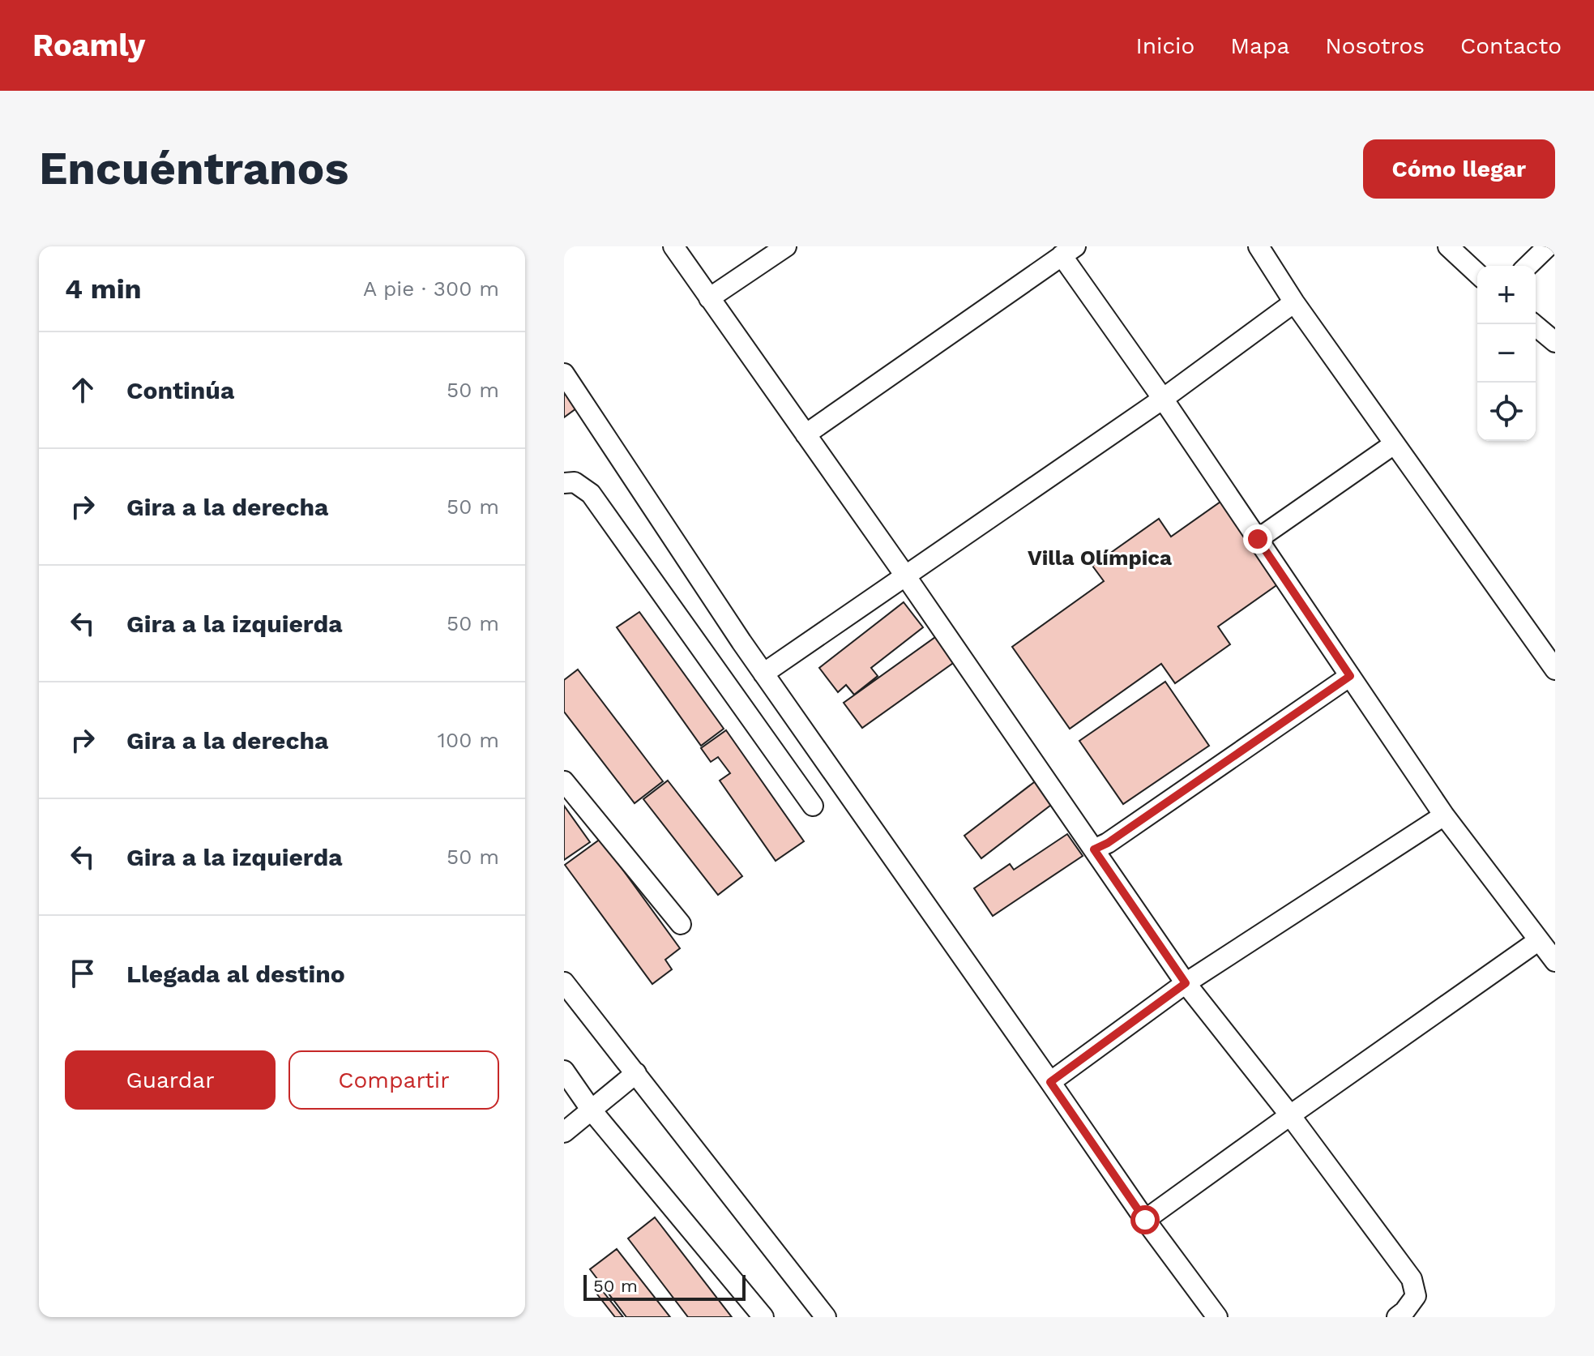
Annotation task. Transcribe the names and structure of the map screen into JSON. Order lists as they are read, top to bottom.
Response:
{
  "districts": ["Villa Olímpica"],
  "scale_bar": "50 m",
  "page": {
    "header": "Roamly",
    "nav": [
      "Inicio",
      "Mapa",
      "Nosotros",
      "Contacto"
    ],
    "buttons": [
      "Cómo llegar",
      ["Guardar", "Compartir"]
    ],
    "title": "Encuéntranos",
    "heading": ["4 min", "A pie · 300 m"],
    "map_buttons": ["+", "−"],
    "list": [
      ["Continúa", "50 m"],
      ["Gira a la derecha", "50 m"],
      ["Gira a la izquierda", "50 m"],
      ["Gira a la derecha", "100 m"],
      ["Gira a la izquierda", "50 m"],
      "Llegada al destino"
    ],
    "scale": "50 m"
  }
}
